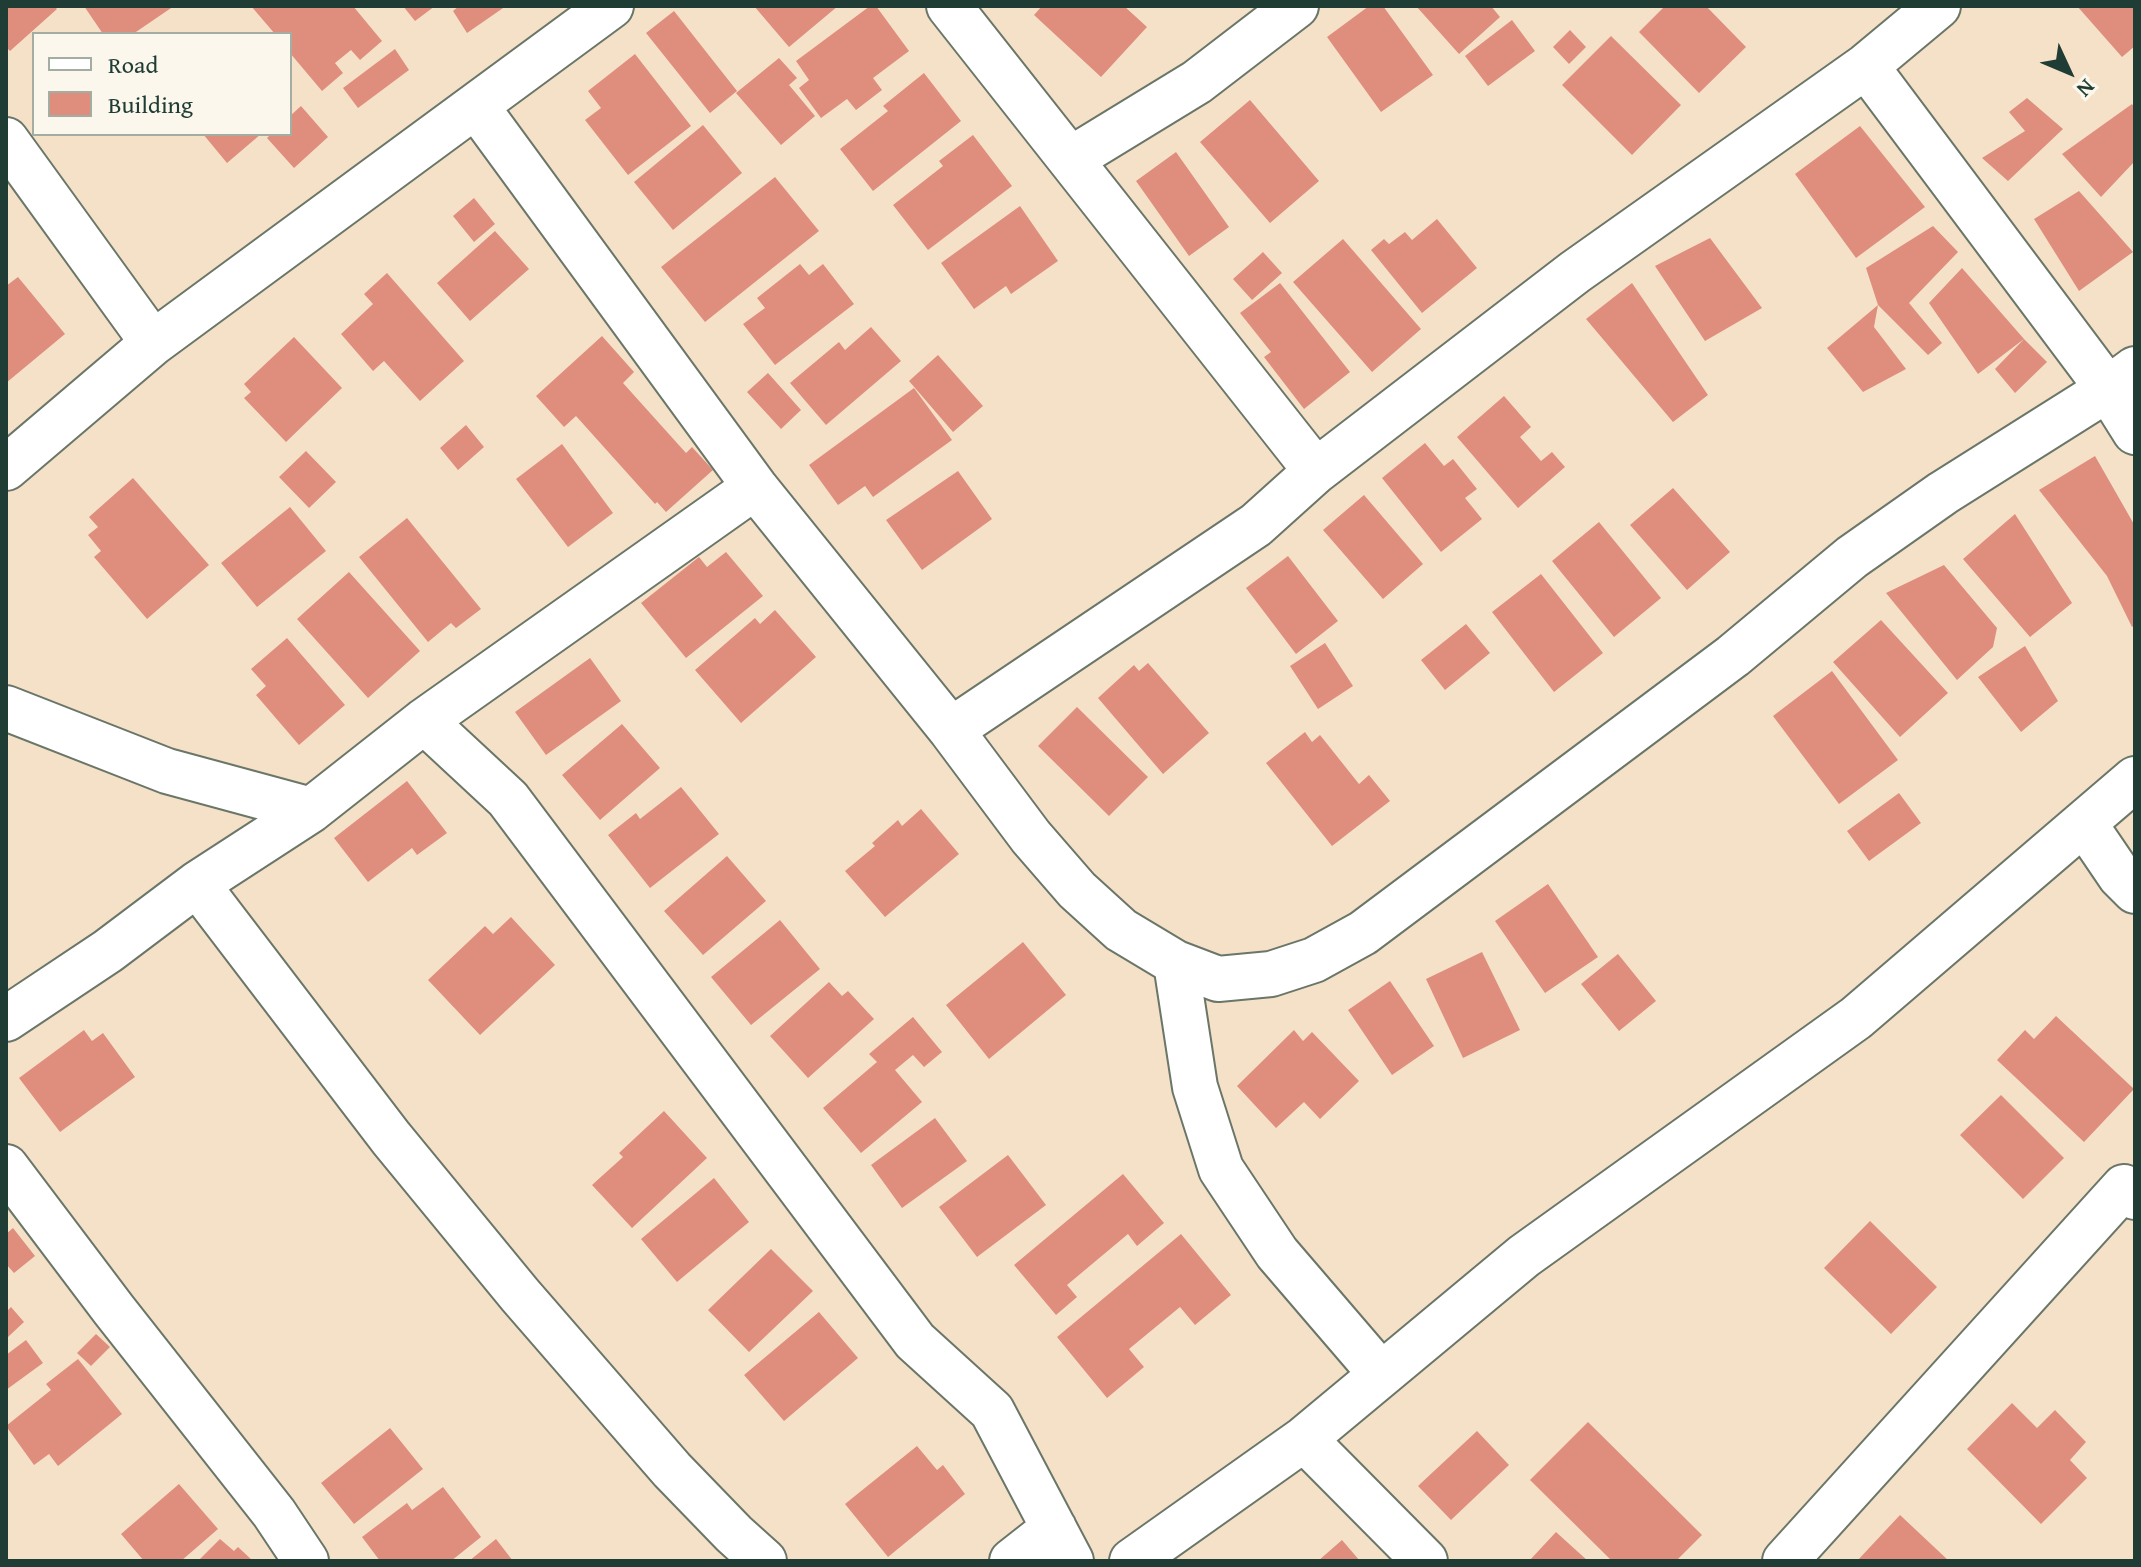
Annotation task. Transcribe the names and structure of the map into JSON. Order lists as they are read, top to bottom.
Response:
{
  "legend": ["Road", "Building"],
  "north": "bottom right"
}
